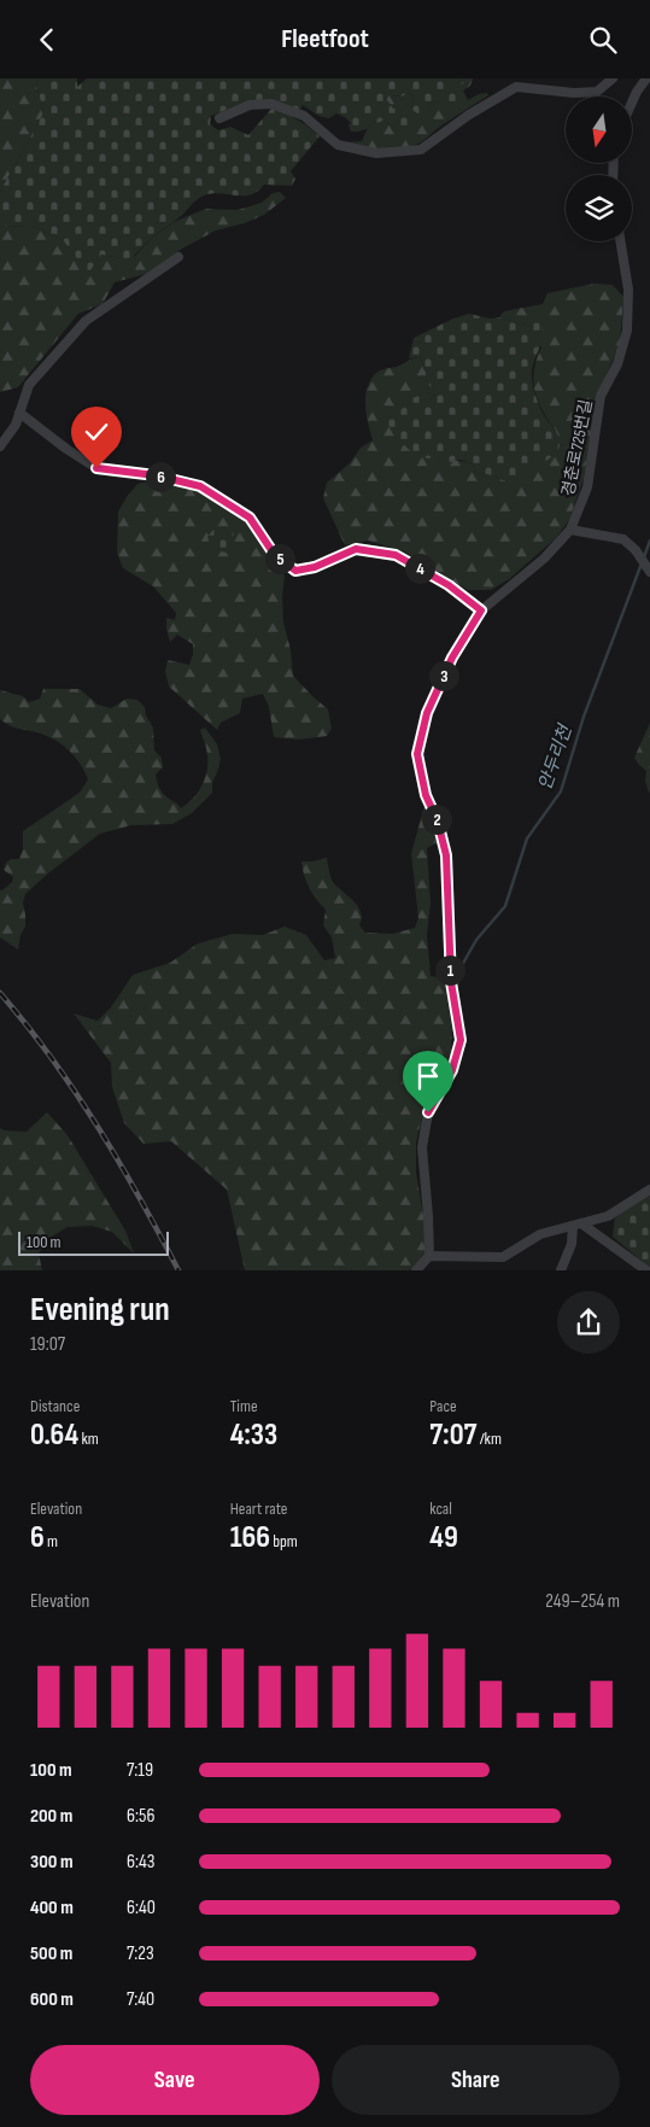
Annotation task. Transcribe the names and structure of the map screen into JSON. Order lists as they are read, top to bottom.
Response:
{
  "streets": {
    "street": ["경춘로725번길"]
  },
  "water": ["안두리천"],
  "scale_bar": "100 m",
  "north": "bottom",
  "page": {
    "header": "Fleetfoot",
    "pins": [
      "6",
      "5",
      "4",
      "3",
      "2",
      "1"
    ],
    "scale": "100 m",
    "heading": ["Evening run", "19:07"],
    "stats": [
      ["Distance", "0.64 km"],
      ["Time", "4:33"],
      ["Pace", "7:07 /km"],
      ["Elevation", "6 m"],
      ["Heart rate", "166 bpm"],
      ["kcal", "49"]
    ],
    "chart": ["Elevation", "249–254 m"],
    "list": [
      {
        "name": "100 m",
        "note": "7:19"
      },
      {
        "name": "200 m",
        "note": "6:56"
      },
      {
        "name": "300 m",
        "note": "6:43"
      },
      {
        "name": "400 m",
        "note": "6:40"
      },
      {
        "name": "500 m",
        "note": "7:23"
      },
      {
        "name": "600 m",
        "note": "7:40"
      }
    ],
    "buttons": ["Save", "Share"]
  }
}
